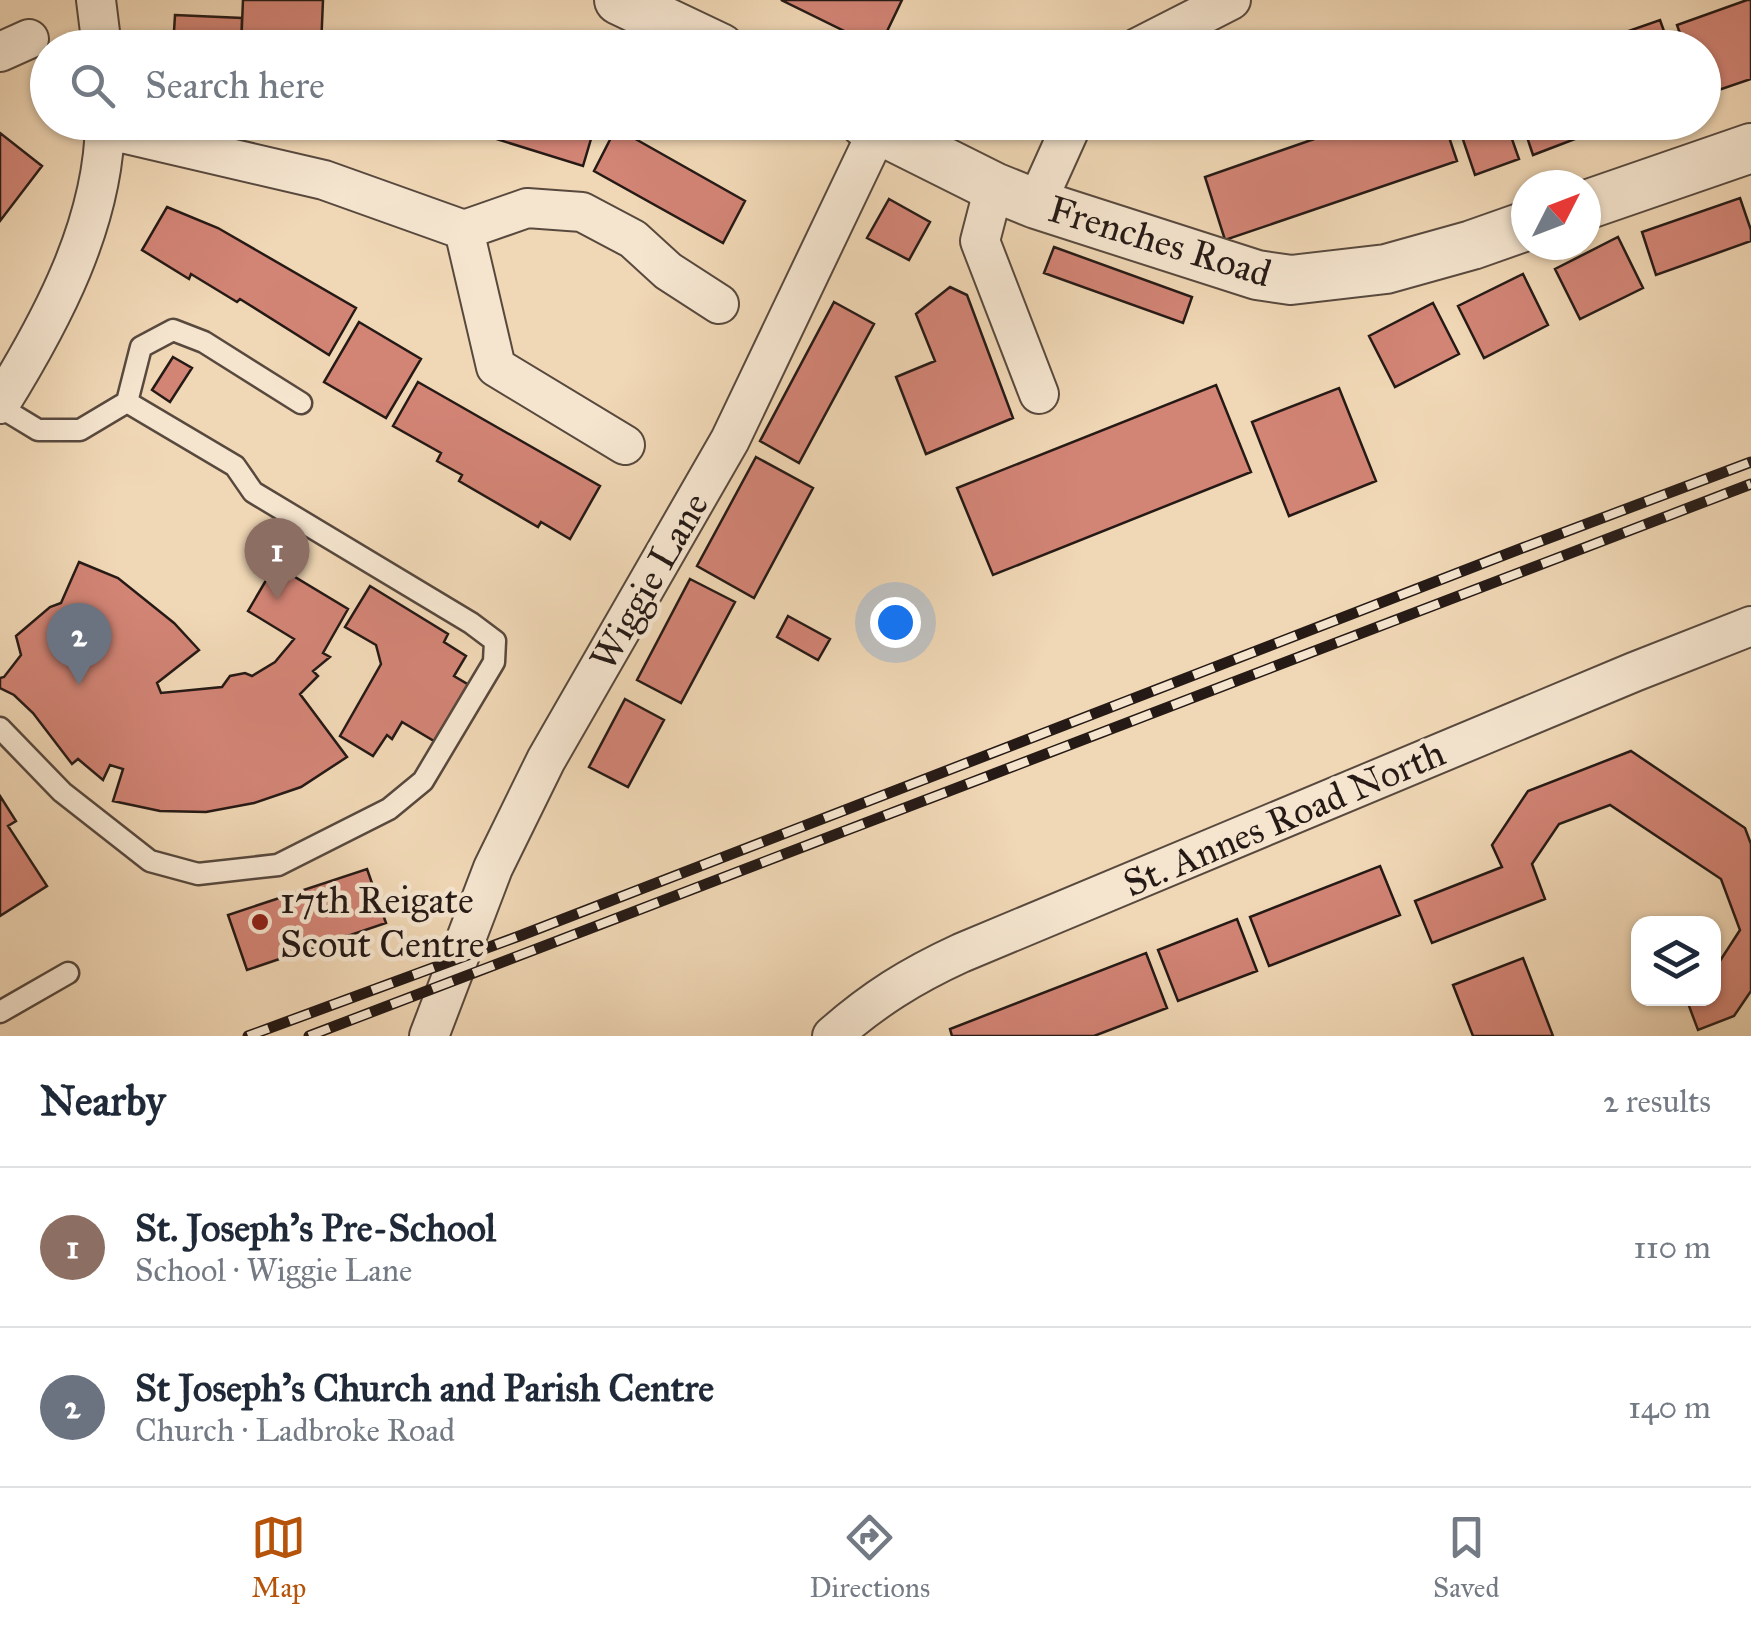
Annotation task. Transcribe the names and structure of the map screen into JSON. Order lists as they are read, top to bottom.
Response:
{
  "streets": {
    "street": ["Frenches Road", "Wiggie Lane", "St. Annes Road North"]
  },
  "places": ["17th Reigate Scout Centre"],
  "north": "top right",
  "page": {
    "search": "Search here",
    "pins": ["1", "2"],
    "heading": ["Nearby", "2 results"],
    "list": [
      {
        "mark": "1",
        "name": "St. Joseph's Pre-School",
        "note": "School · Wiggie Lane",
        "value": "110 m"
      },
      {
        "mark": "2",
        "name": "St Joseph's Church and Parish Centre",
        "note": "Church · Ladbroke Road",
        "value": "140 m"
      }
    ],
    "nav": ["Map", "Directions", "Saved"]
  }
}
